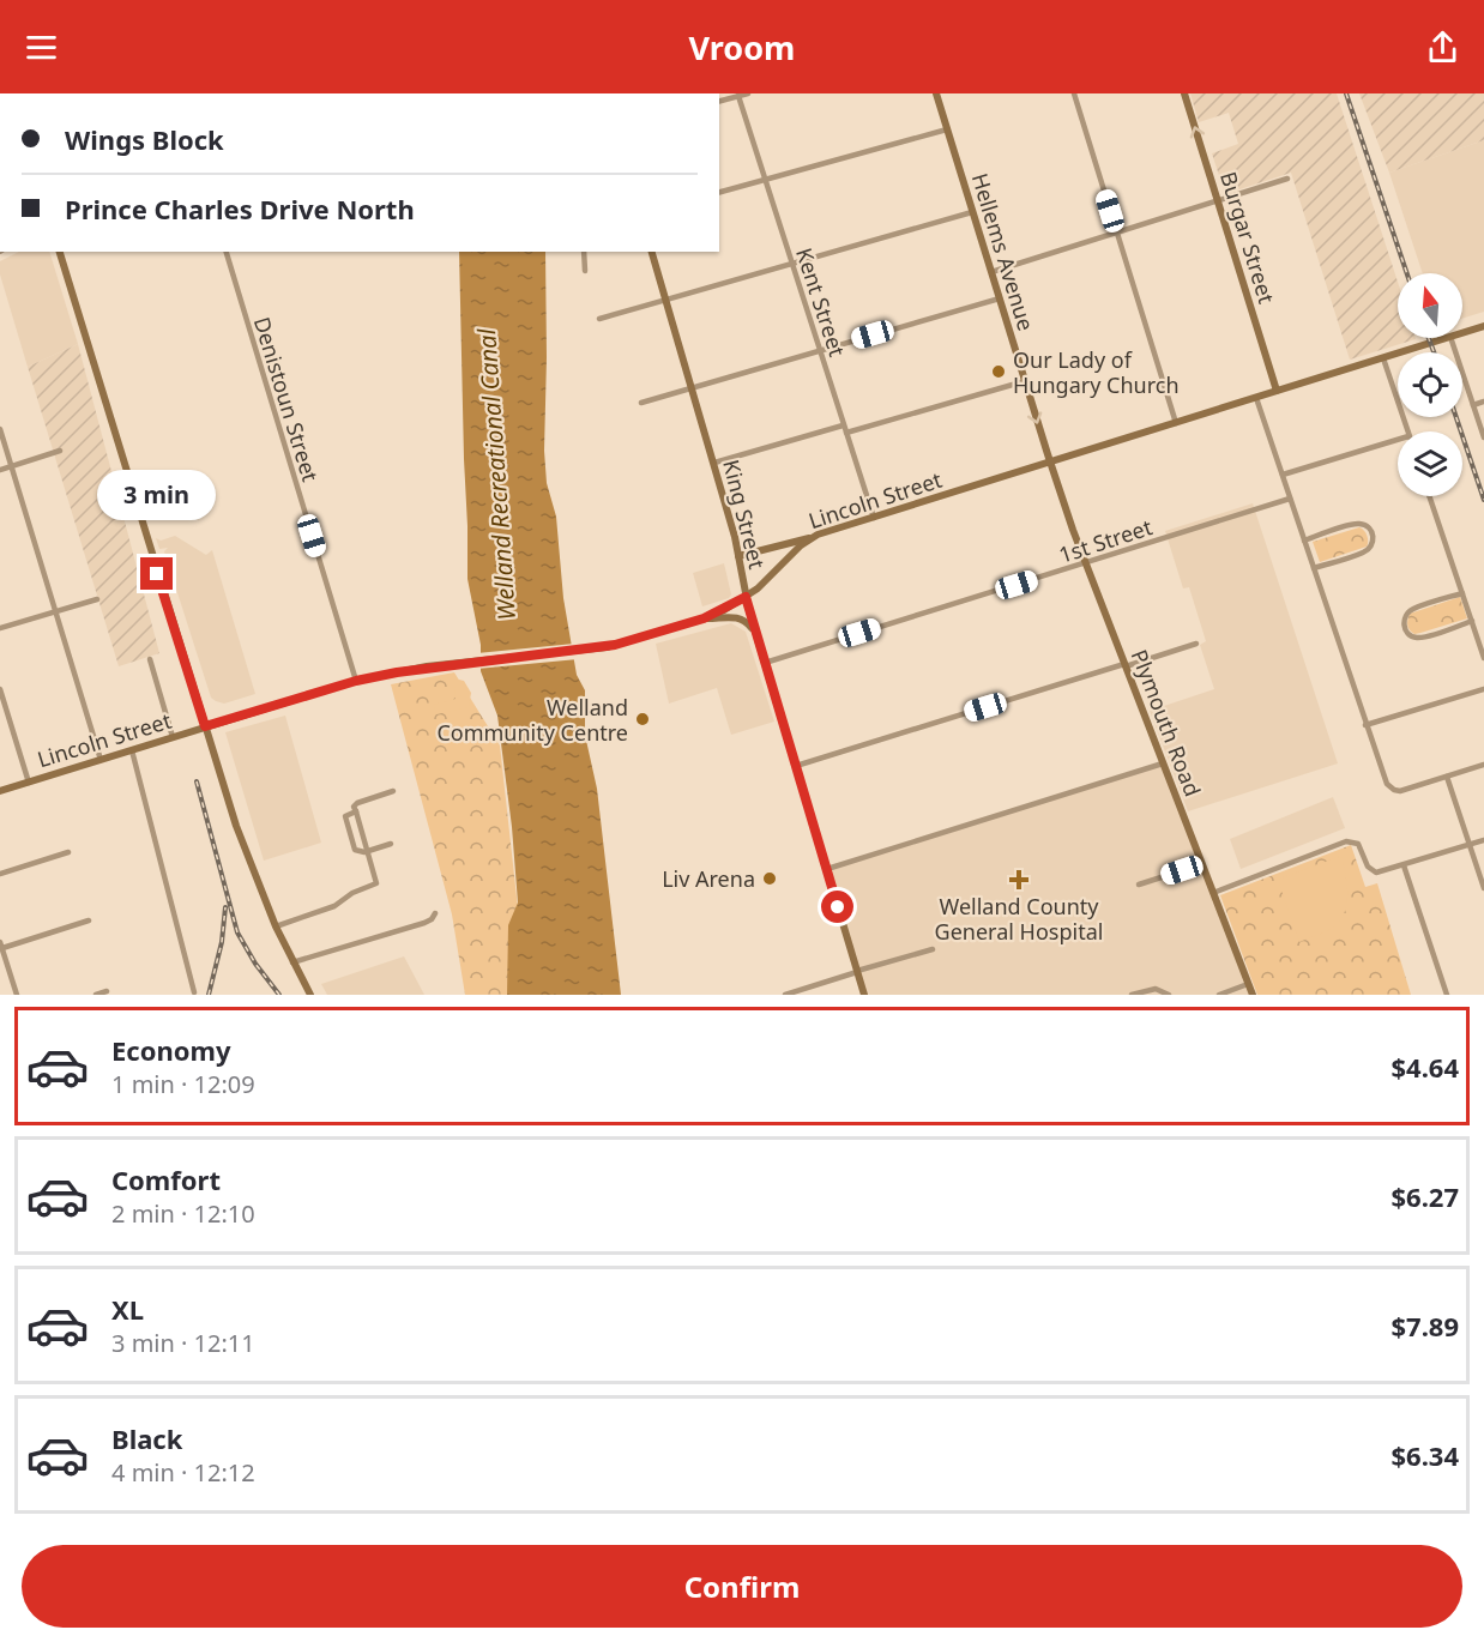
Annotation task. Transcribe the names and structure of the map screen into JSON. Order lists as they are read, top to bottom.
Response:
{
  "streets": {
    "main road": [
      "Burgar Street",
      "Hellems Avenue",
      "Lincoln Street",
      "King Street",
      "Plymouth Road"
    ],
    "street": ["Kent Street", "Denistoun Street", "1st Street"]
  },
  "crossings": [
    ["Burgar Street", "Lincoln Street"],
    ["Hellems Avenue", "Lincoln Street"],
    ["Hellems Avenue", "Plymouth Road"],
    ["Kent Street", "Lincoln Street"],
    ["Denistoun Street", "Lincoln Street"],
    ["Lincoln Street", "King Street"],
    ["Lincoln Street", "Plymouth Road"],
    ["King Street", "1st Street"],
    ["1st Street", "Plymouth Road"]
  ],
  "one_way": ["Burgar Street"],
  "water": ["Welland Recreational Canal"],
  "places": {
    "other": ["Our Lady of Hungary Church", "Welland Community Centre", "Liv Arena"],
    "health": ["Welland County General Hospital"]
  },
  "north": "top",
  "page": {
    "header": "Vroom",
    "banner": ["Wings Block", "Prince Charles Drive North"],
    "bubble": "3 min",
    "list": [
      {
        "name": "Economy",
        "note": "1 min · 12:09",
        "value": "$4.64"
      },
      {
        "name": "Comfort",
        "note": "2 min · 12:10",
        "value": "$6.27"
      },
      {
        "name": "XL",
        "note": "3 min · 12:11",
        "value": "$7.89"
      },
      {
        "name": "Black",
        "note": "4 min · 12:12",
        "value": "$6.34"
      }
    ],
    "buttons": "Confirm"
  }
}
